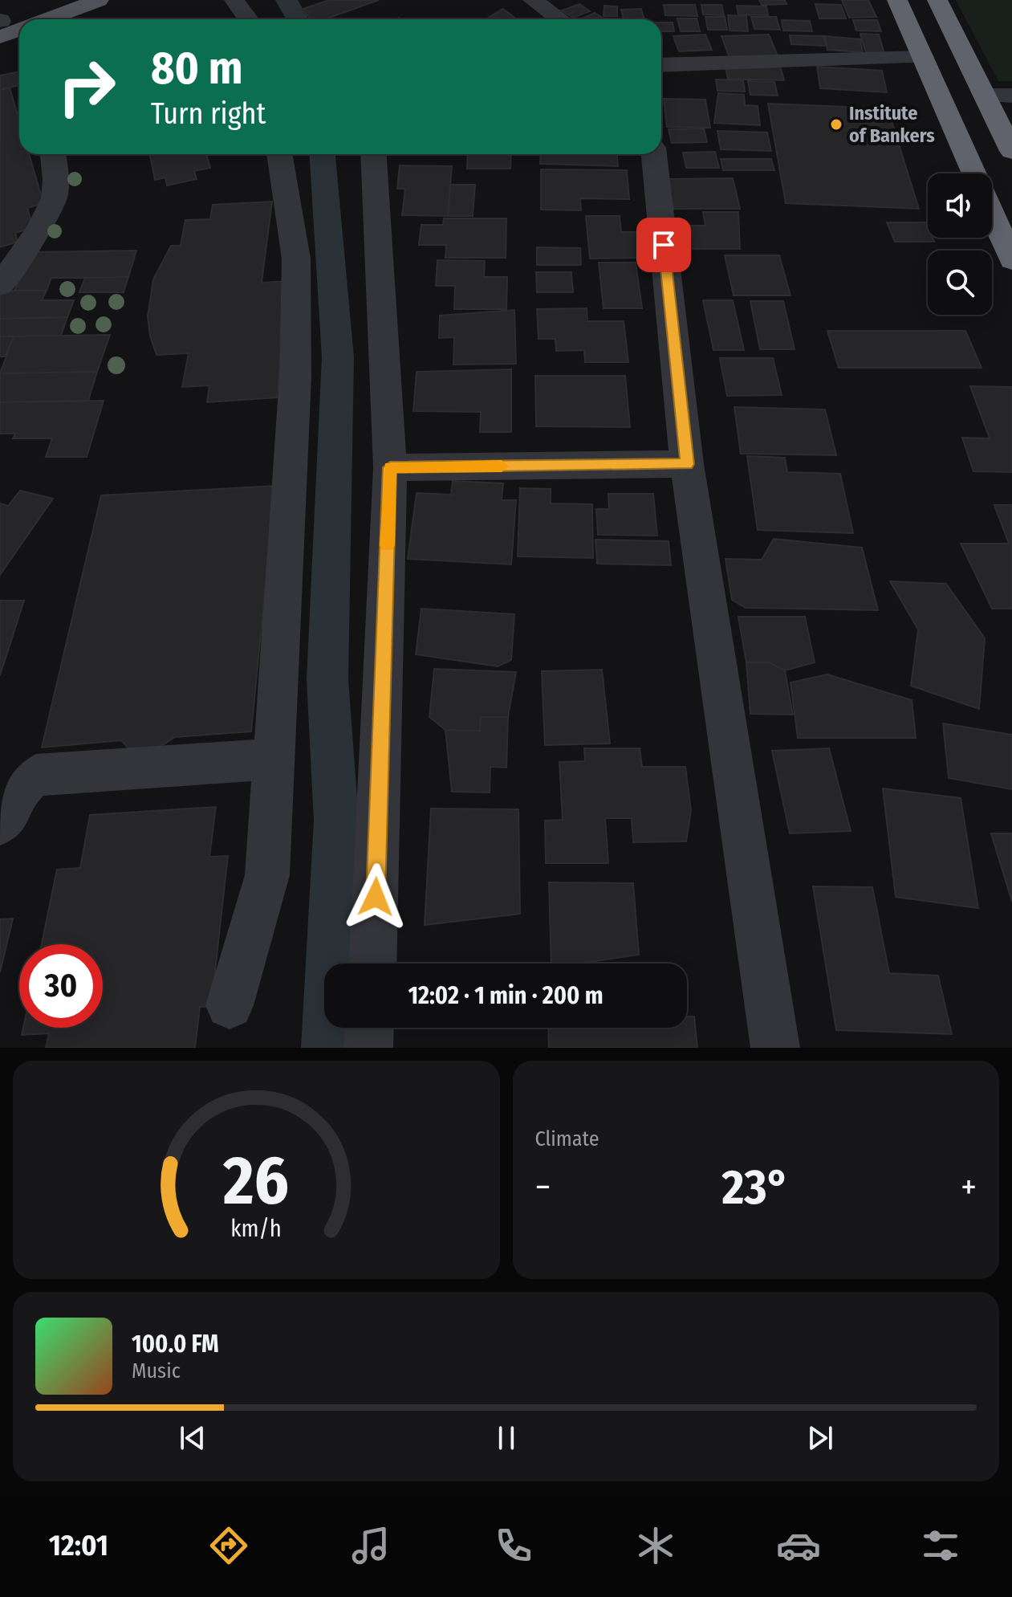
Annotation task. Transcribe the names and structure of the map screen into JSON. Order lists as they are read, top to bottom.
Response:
{
  "places": ["Institute of Bankers"],
  "page": {
    "turn": ["80 m", "Turn right"],
    "limit": "30",
    "trip": "12:02 · 1 min · 200 m",
    "tile": "Climate",
    "heat": ["−", "23°", "+"],
    "song": ["100.0 FM", "Music"],
    "tabs": "12:01",
    "gauge": ["26", "km/h"]
  }
}
